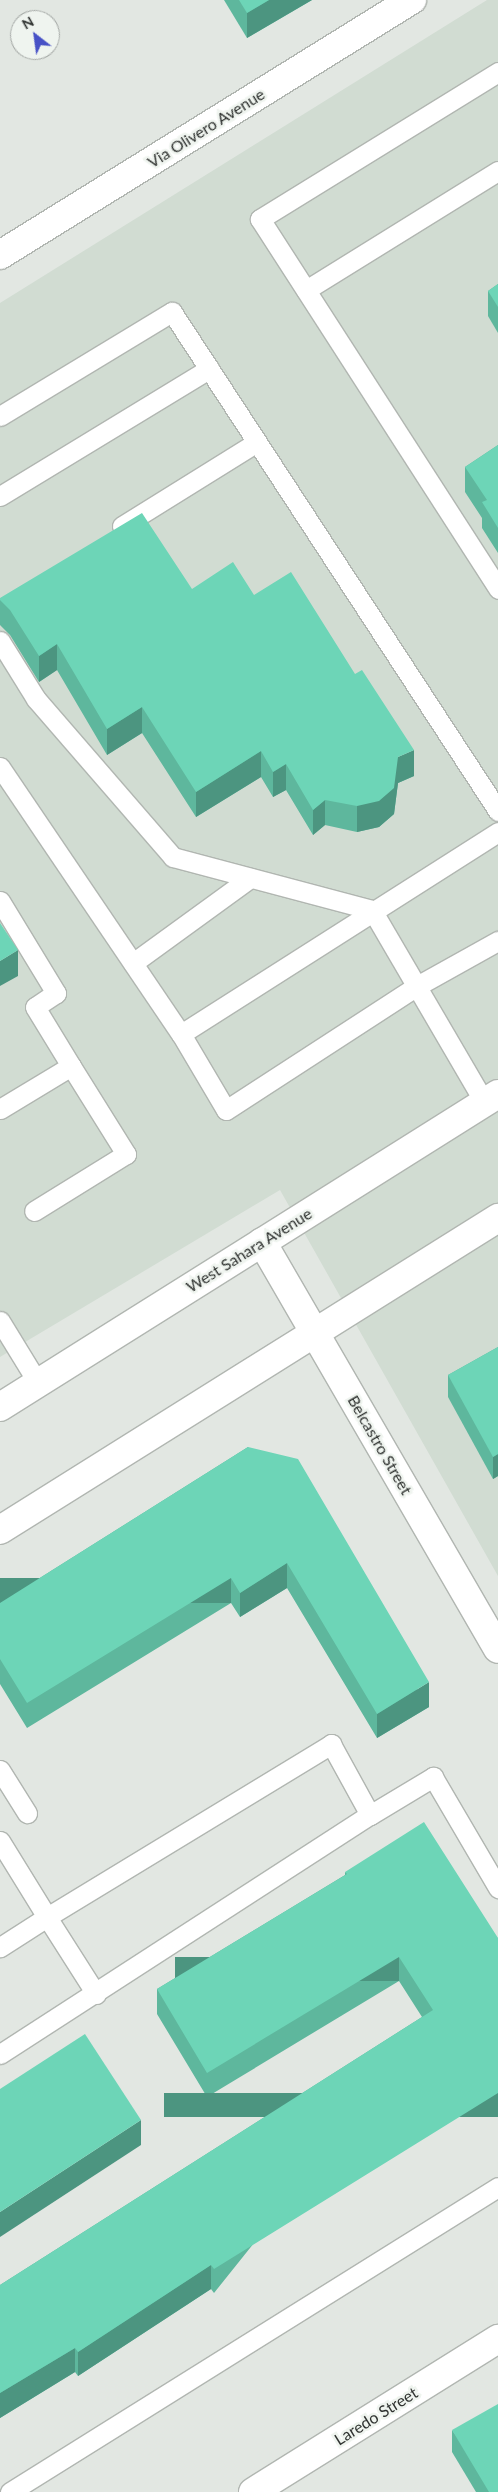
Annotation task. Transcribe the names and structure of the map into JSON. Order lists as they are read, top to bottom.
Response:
{
  "streets": {
    "street": [
      "Via Olivero Avenue",
      "West Sahara Avenue",
      "Belcastro Street",
      "Laredo Street"
    ]
  },
  "crossings": [
    ["West Sahara Avenue", "Belcastro Street"]
  ],
  "north": "top left"
}
